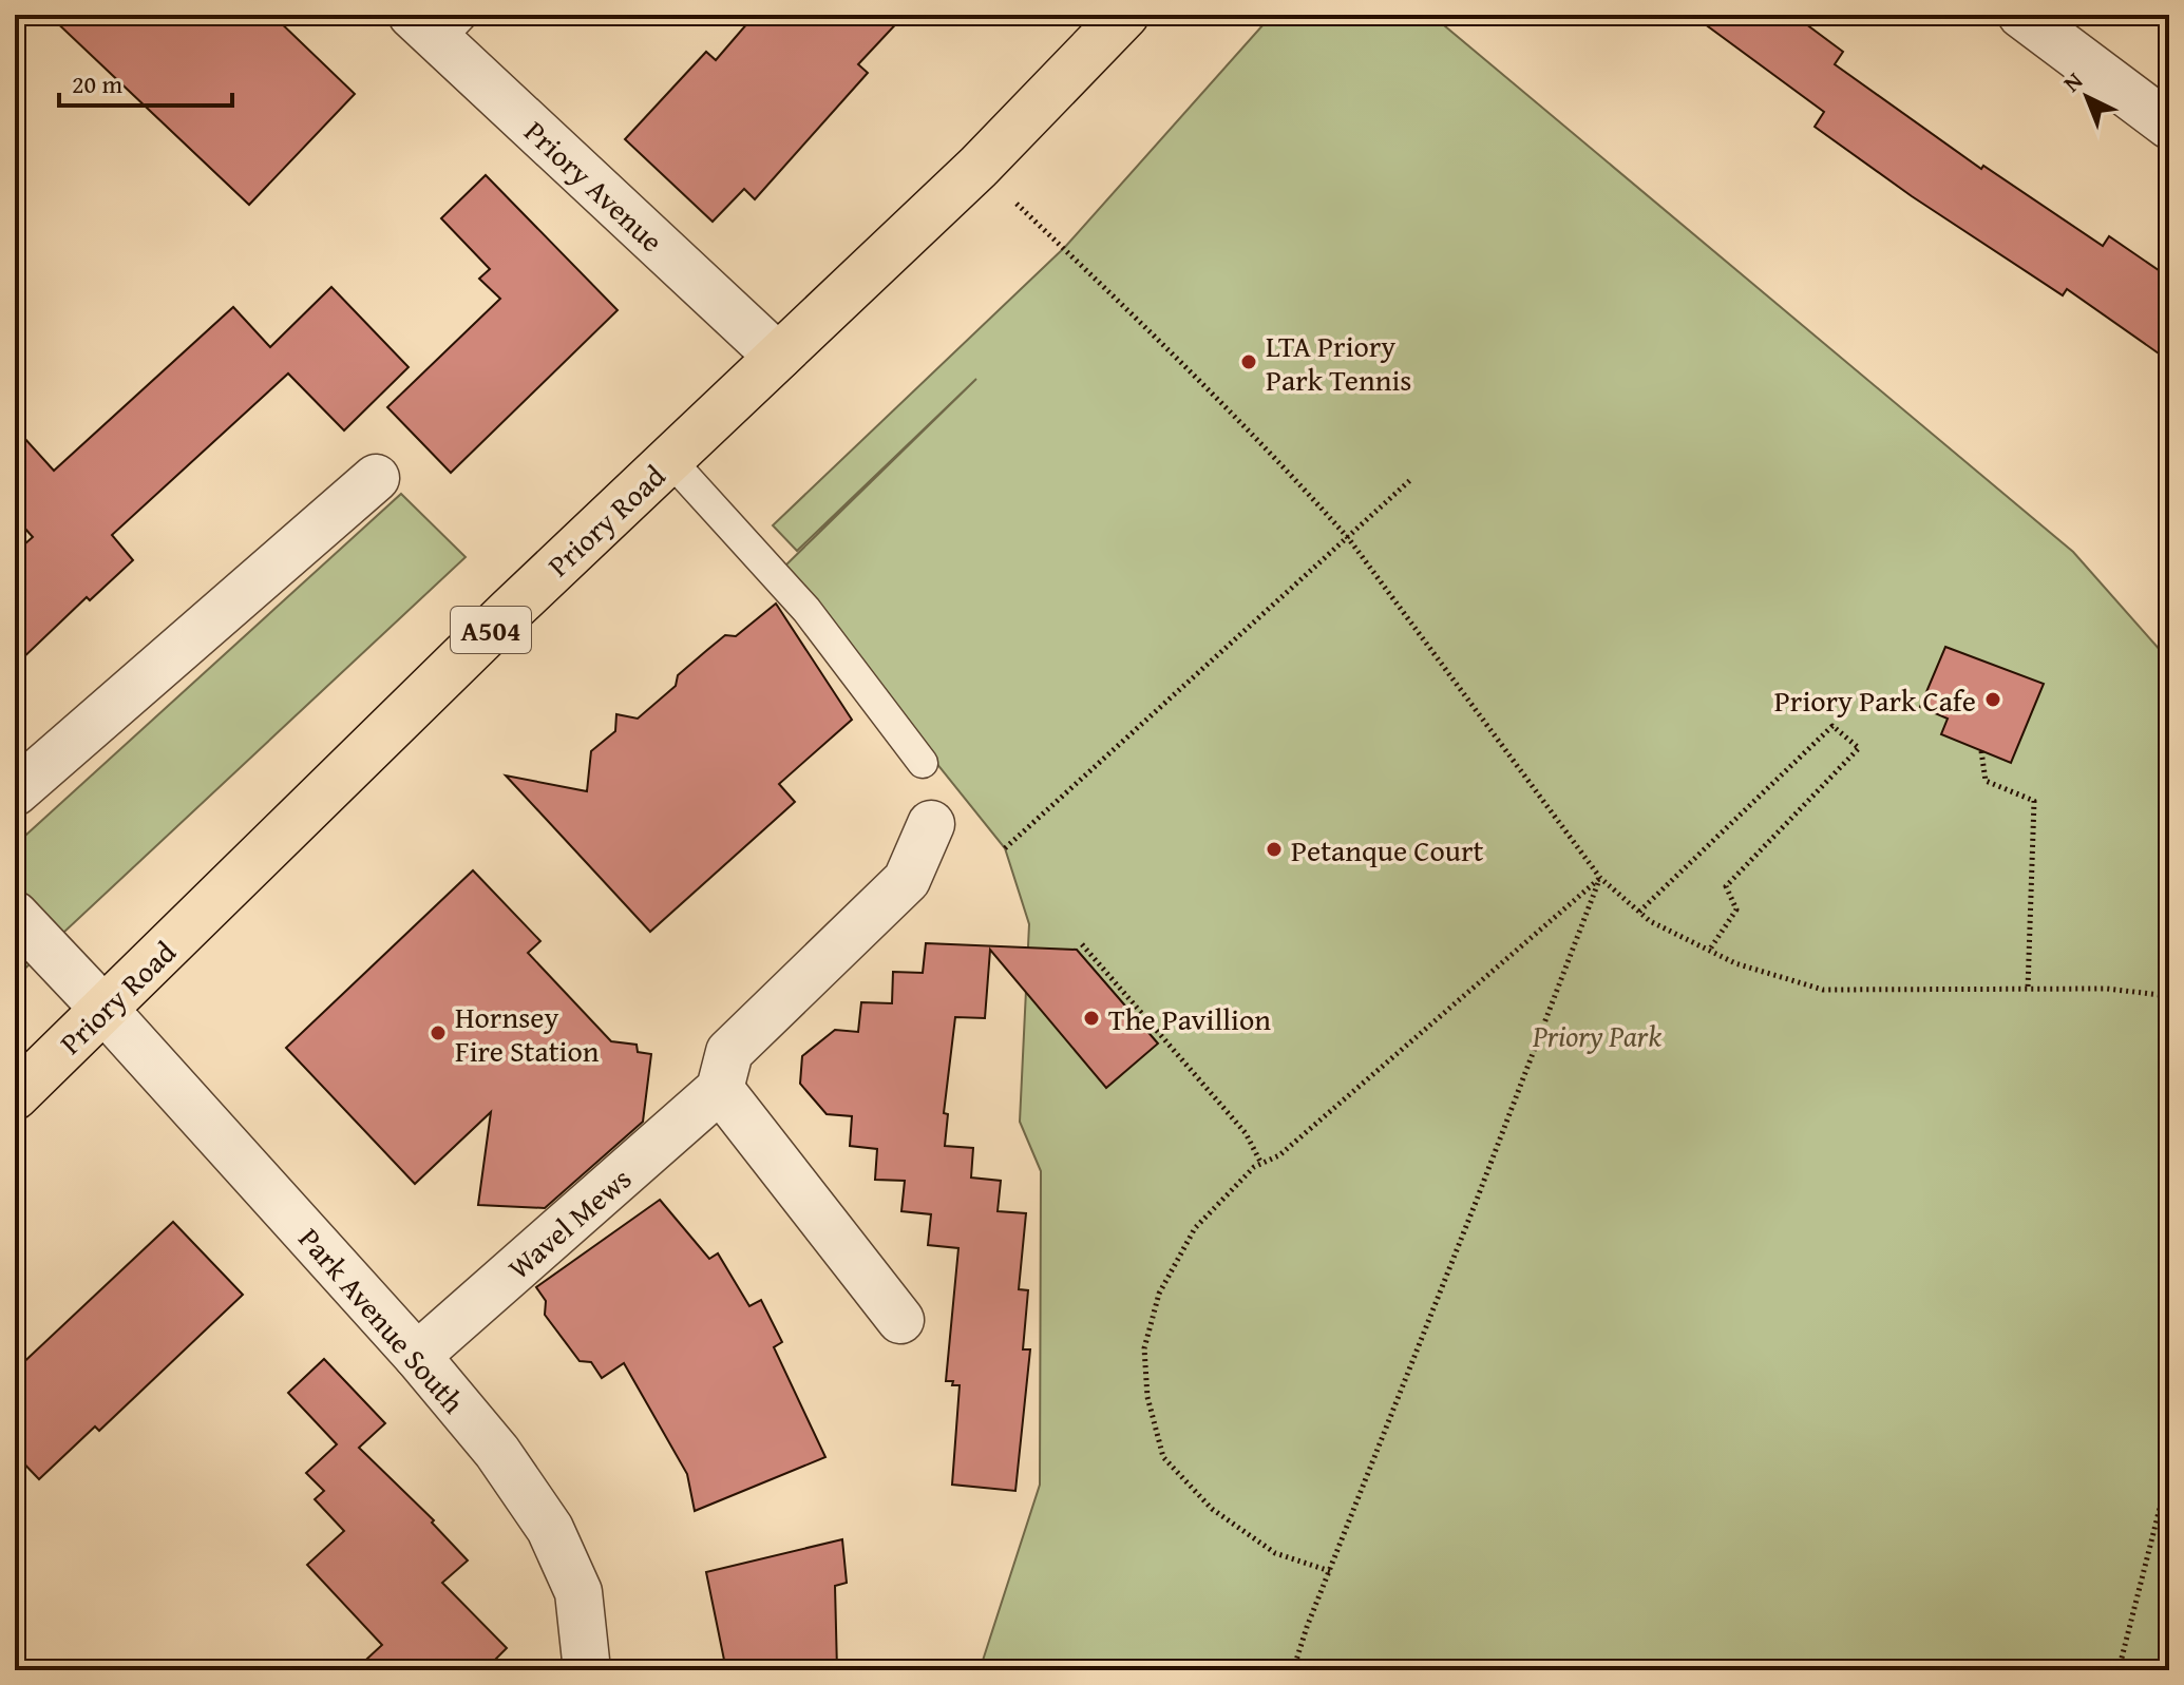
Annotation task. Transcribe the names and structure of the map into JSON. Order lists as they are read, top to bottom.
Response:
{
  "streets": {
    "main road": ["Priory Road", "A504"],
    "street": ["Priory Avenue", "Wavel Mews", "Park Avenue South"]
  },
  "crossings": [
    ["Priory Avenue", "Priory Road"],
    ["Priory Road", "Park Avenue South"],
    ["Wavel Mews", "Park Avenue South"]
  ],
  "parks": ["Priory Park"],
  "places": [
    "LTA Priory Park Tennis",
    "Priory Park Cafe",
    "Petanque Court",
    "The Pavillion",
    "Hornsey Fire Station"
  ],
  "scale_bar": "20 m",
  "north": "top left"
}
